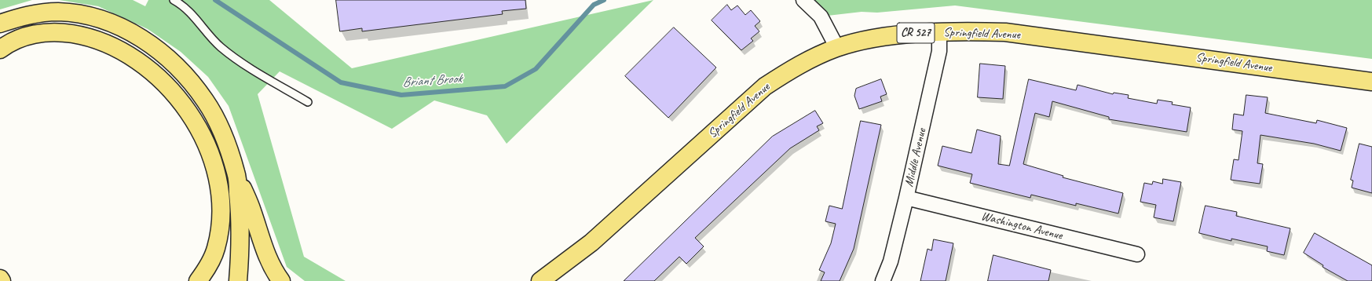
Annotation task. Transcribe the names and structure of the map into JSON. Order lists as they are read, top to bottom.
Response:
{
  "streets": {
    "main road": ["CR 527", "Springfield Avenue"],
    "street": ["Middle Avenue", "Washington Avenue"]
  },
  "crossings": [
    ["Springfield Avenue", "Middle Avenue"],
    ["Middle Avenue", "Washington Avenue"]
  ],
  "water": ["Briant Brook"]
}
